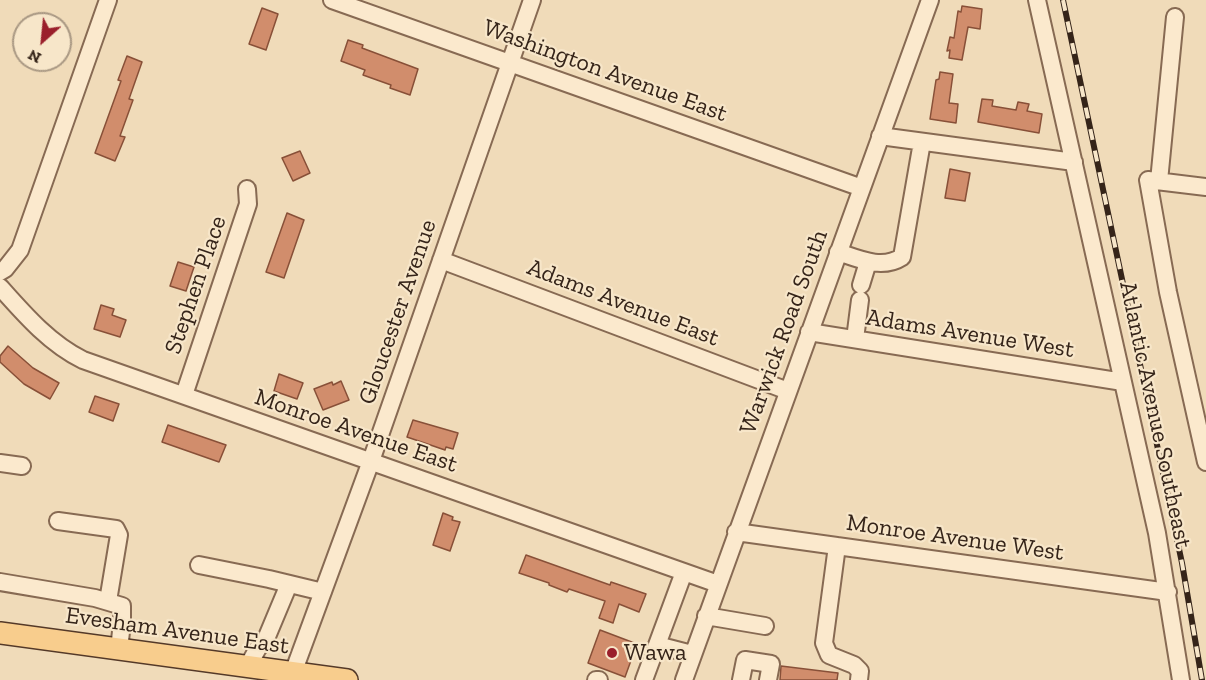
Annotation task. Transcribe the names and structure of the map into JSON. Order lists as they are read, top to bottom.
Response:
{
  "streets": {
    "main road": ["Evesham Avenue East"],
    "street": [
      "Washington Avenue East",
      "Stephen Place",
      "Adams Avenue East",
      "Gloucester Avenue",
      "Warwick Road South",
      "Adams Avenue West",
      "Atlantic Avenue Southeast",
      "Monroe Avenue East",
      "Monroe Avenue West"
    ]
  },
  "crossings": [
    ["Washington Avenue East", "Gloucester Avenue"],
    ["Washington Avenue East", "Warwick Road South"],
    ["Stephen Place", "Monroe Avenue East"],
    ["Adams Avenue East", "Gloucester Avenue"],
    ["Adams Avenue East", "Warwick Road South"],
    ["Gloucester Avenue", "Monroe Avenue East"],
    ["Gloucester Avenue", "Evesham Avenue East"],
    ["Warwick Road South", "Adams Avenue West"],
    ["Warwick Road South", "Monroe Avenue East"],
    ["Warwick Road South", "Monroe Avenue West"],
    ["Adams Avenue West", "Atlantic Avenue Southeast"],
    ["Atlantic Avenue Southeast", "Monroe Avenue West"]
  ],
  "places": ["Wawa"],
  "north": "bottom left"
}
